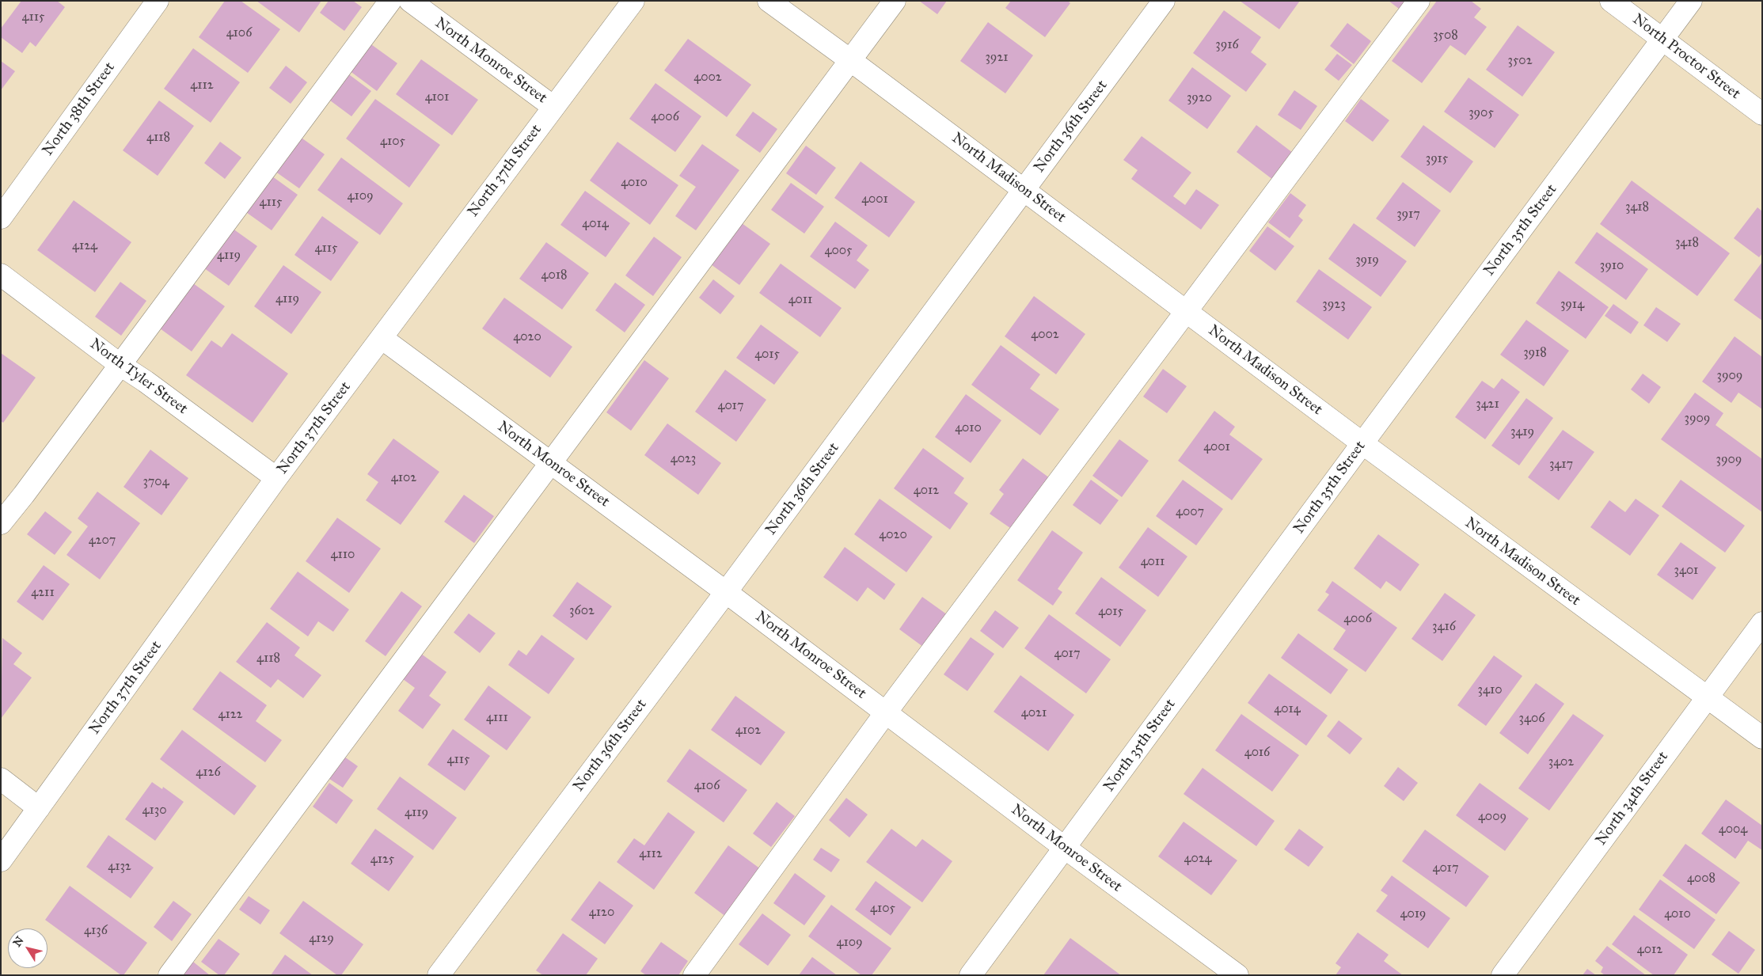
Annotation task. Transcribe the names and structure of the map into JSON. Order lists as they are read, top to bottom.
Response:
{
  "streets": {
    "street": [
      "North Proctor Street",
      "North Monroe Street",
      "North 38th Street",
      "North 36th Street",
      "North 37th Street",
      "North Madison Street",
      "North 35th Street",
      "North Tyler Street",
      "North 34th Street"
    ]
  },
  "crossings": [
    ["North Proctor Street", "North 35th Street"],
    ["North Monroe Street", "North 36th Street"],
    ["North Monroe Street", "North 37th Street"],
    ["North Monroe Street", "North 35th Street"],
    ["North 36th Street", "North Madison Street"],
    ["North 37th Street", "North Tyler Street"],
    ["North Madison Street", "North 35th Street"],
    ["North Madison Street", "North 34th Street"]
  ],
  "house_numbers": [
    "4115",
    "4106",
    "3508",
    "3916",
    "3921",
    "3502",
    "4002",
    "4112",
    "4101",
    "3920",
    "3905",
    "4006",
    "4118",
    "4105",
    "3915",
    "4010",
    "4109",
    "4001",
    "4115",
    "3418",
    "3917",
    "4014",
    "3418",
    "4124",
    "4115",
    "4005",
    "4119",
    "3919",
    "3910",
    "4018",
    "4119",
    "4011",
    "3923",
    "3914",
    "4002",
    "4020",
    "3918",
    "4015",
    "3909",
    "3421",
    "4017",
    "3909",
    "4010",
    "3419",
    "4001",
    "4023",
    "3909",
    "3417",
    "4102",
    "3704",
    "4012",
    "4007",
    "4020",
    "4207",
    "4110",
    "4011",
    "3401",
    "4211",
    "3602",
    "4015",
    "4006",
    "3416",
    "4017",
    "4118",
    "3410",
    "4014",
    "4021",
    "4122",
    "4111",
    "3406",
    "4102",
    "4016",
    "4115",
    "3402",
    "4126",
    "4106",
    "4130",
    "4119",
    "4009",
    "4004",
    "4112",
    "4024",
    "4125",
    "4132",
    "4017",
    "4008",
    "4105",
    "4120",
    "4019",
    "4010",
    "4136",
    "4129",
    "4109",
    "4012"
  ],
  "north": "top left"
}
